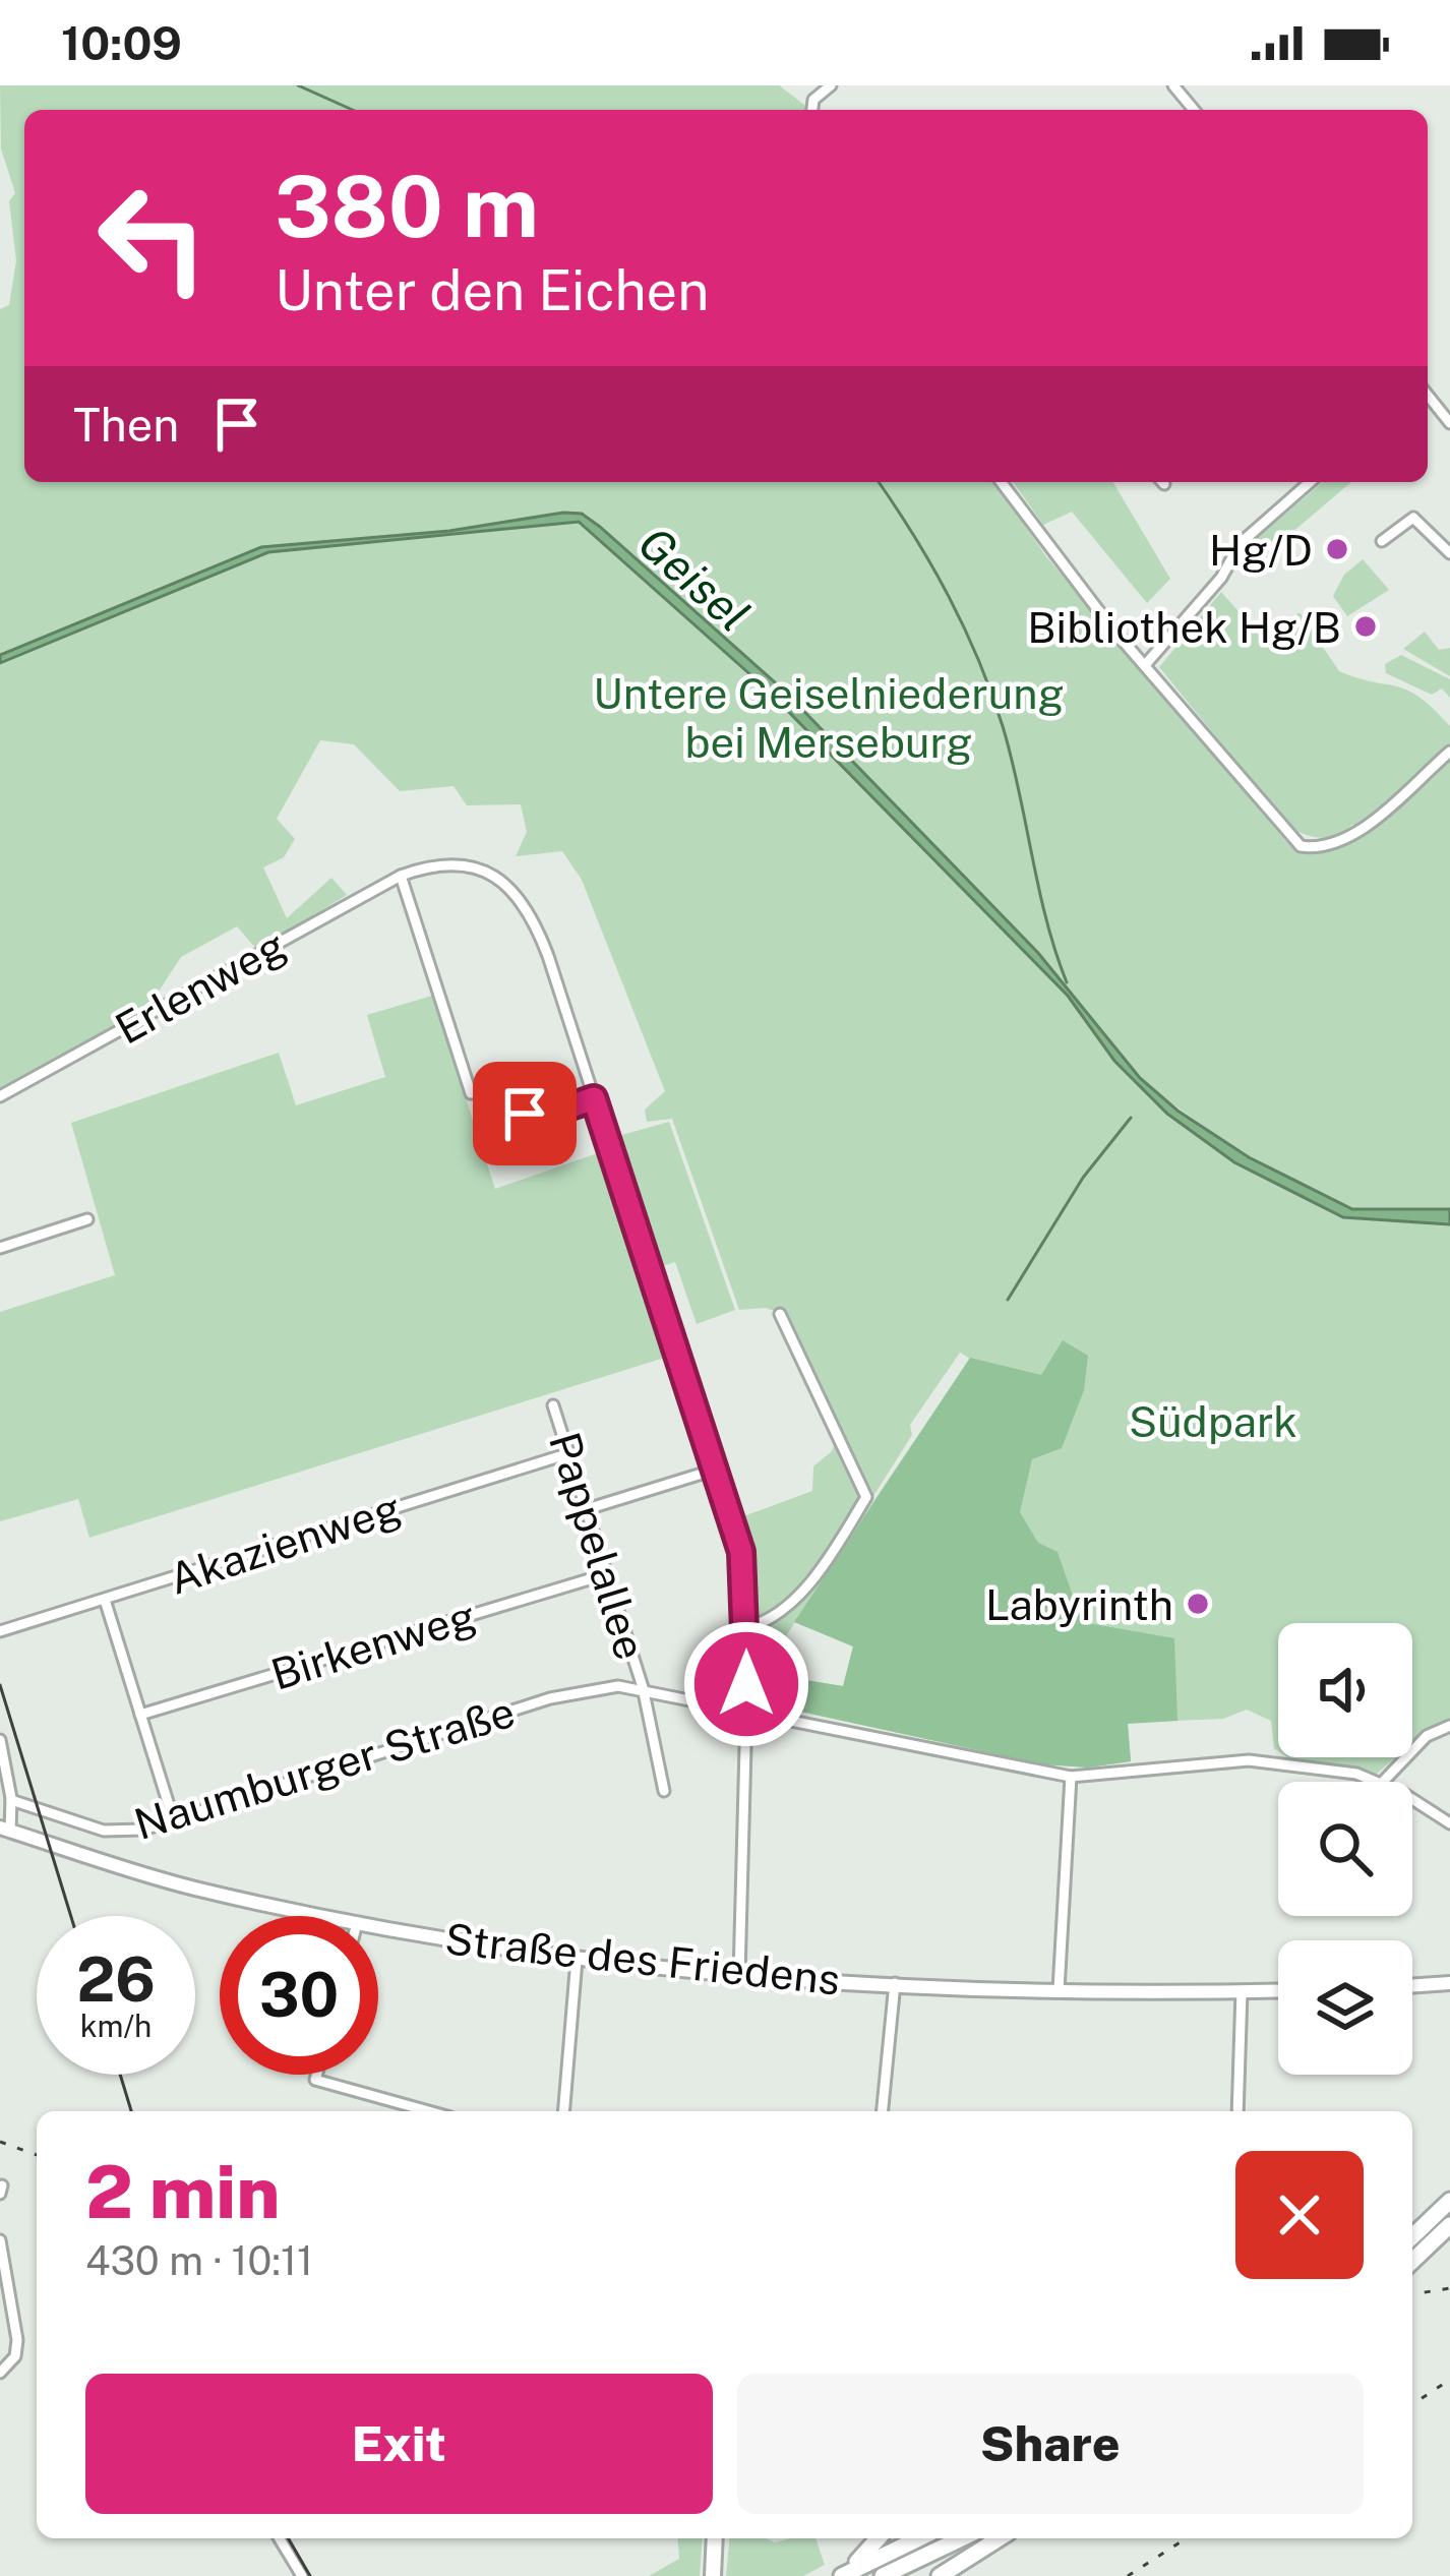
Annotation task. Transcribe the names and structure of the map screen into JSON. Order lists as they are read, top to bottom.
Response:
{
  "streets": {
    "street": [
      "Erlenweg",
      "Akazienweg",
      "Pappelallee",
      "Birkenweg",
      "Naumburger Straße",
      "Straße des Friedens"
    ]
  },
  "crossings": [
    ["Akazienweg", "Pappelallee"],
    ["Pappelallee", "Birkenweg"],
    ["Pappelallee", "Naumburger Straße"]
  ],
  "water": ["Geisel"],
  "parks": ["Untere Geiselniederung bei Merseburg", "Südpark"],
  "places": ["Hg/D", "Bibliothek Hg/B", "Labyrinth"],
  "page": {
    "status": "10:09",
    "turn": ["380 m", "Unter den Eichen"],
    "then": "Then",
    "speed": "26 km/h",
    "limit": "30",
    "heading": ["2 min", "430 m · 10:11"],
    "buttons": ["Exit", "Share"]
  }
}
